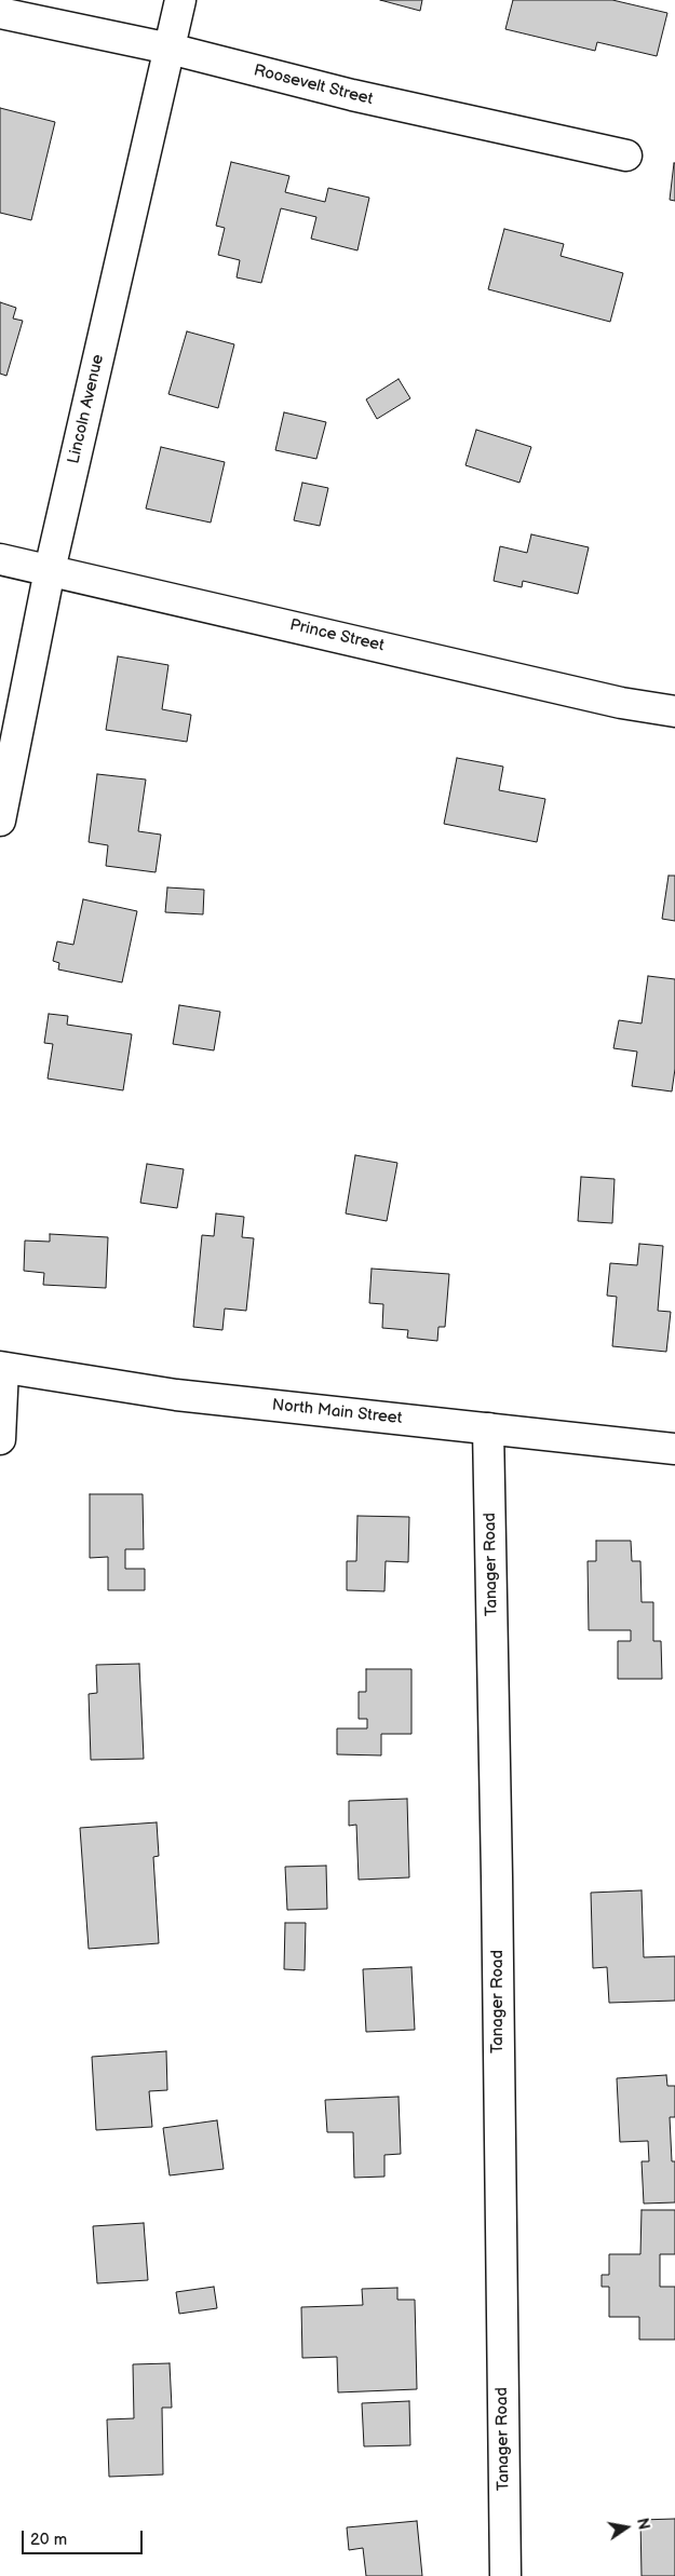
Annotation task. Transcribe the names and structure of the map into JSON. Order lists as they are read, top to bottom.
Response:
{
  "streets": {
    "street": [
      "Roosevelt Street",
      "Lincoln Avenue",
      "Prince Street",
      "North Main Street",
      "Tanager Road"
    ]
  },
  "crossings": [
    ["Roosevelt Street", "Lincoln Avenue"],
    ["Lincoln Avenue", "Prince Street"],
    ["North Main Street", "Tanager Road"]
  ],
  "scale_bar": "20 m",
  "north": "right"
}
